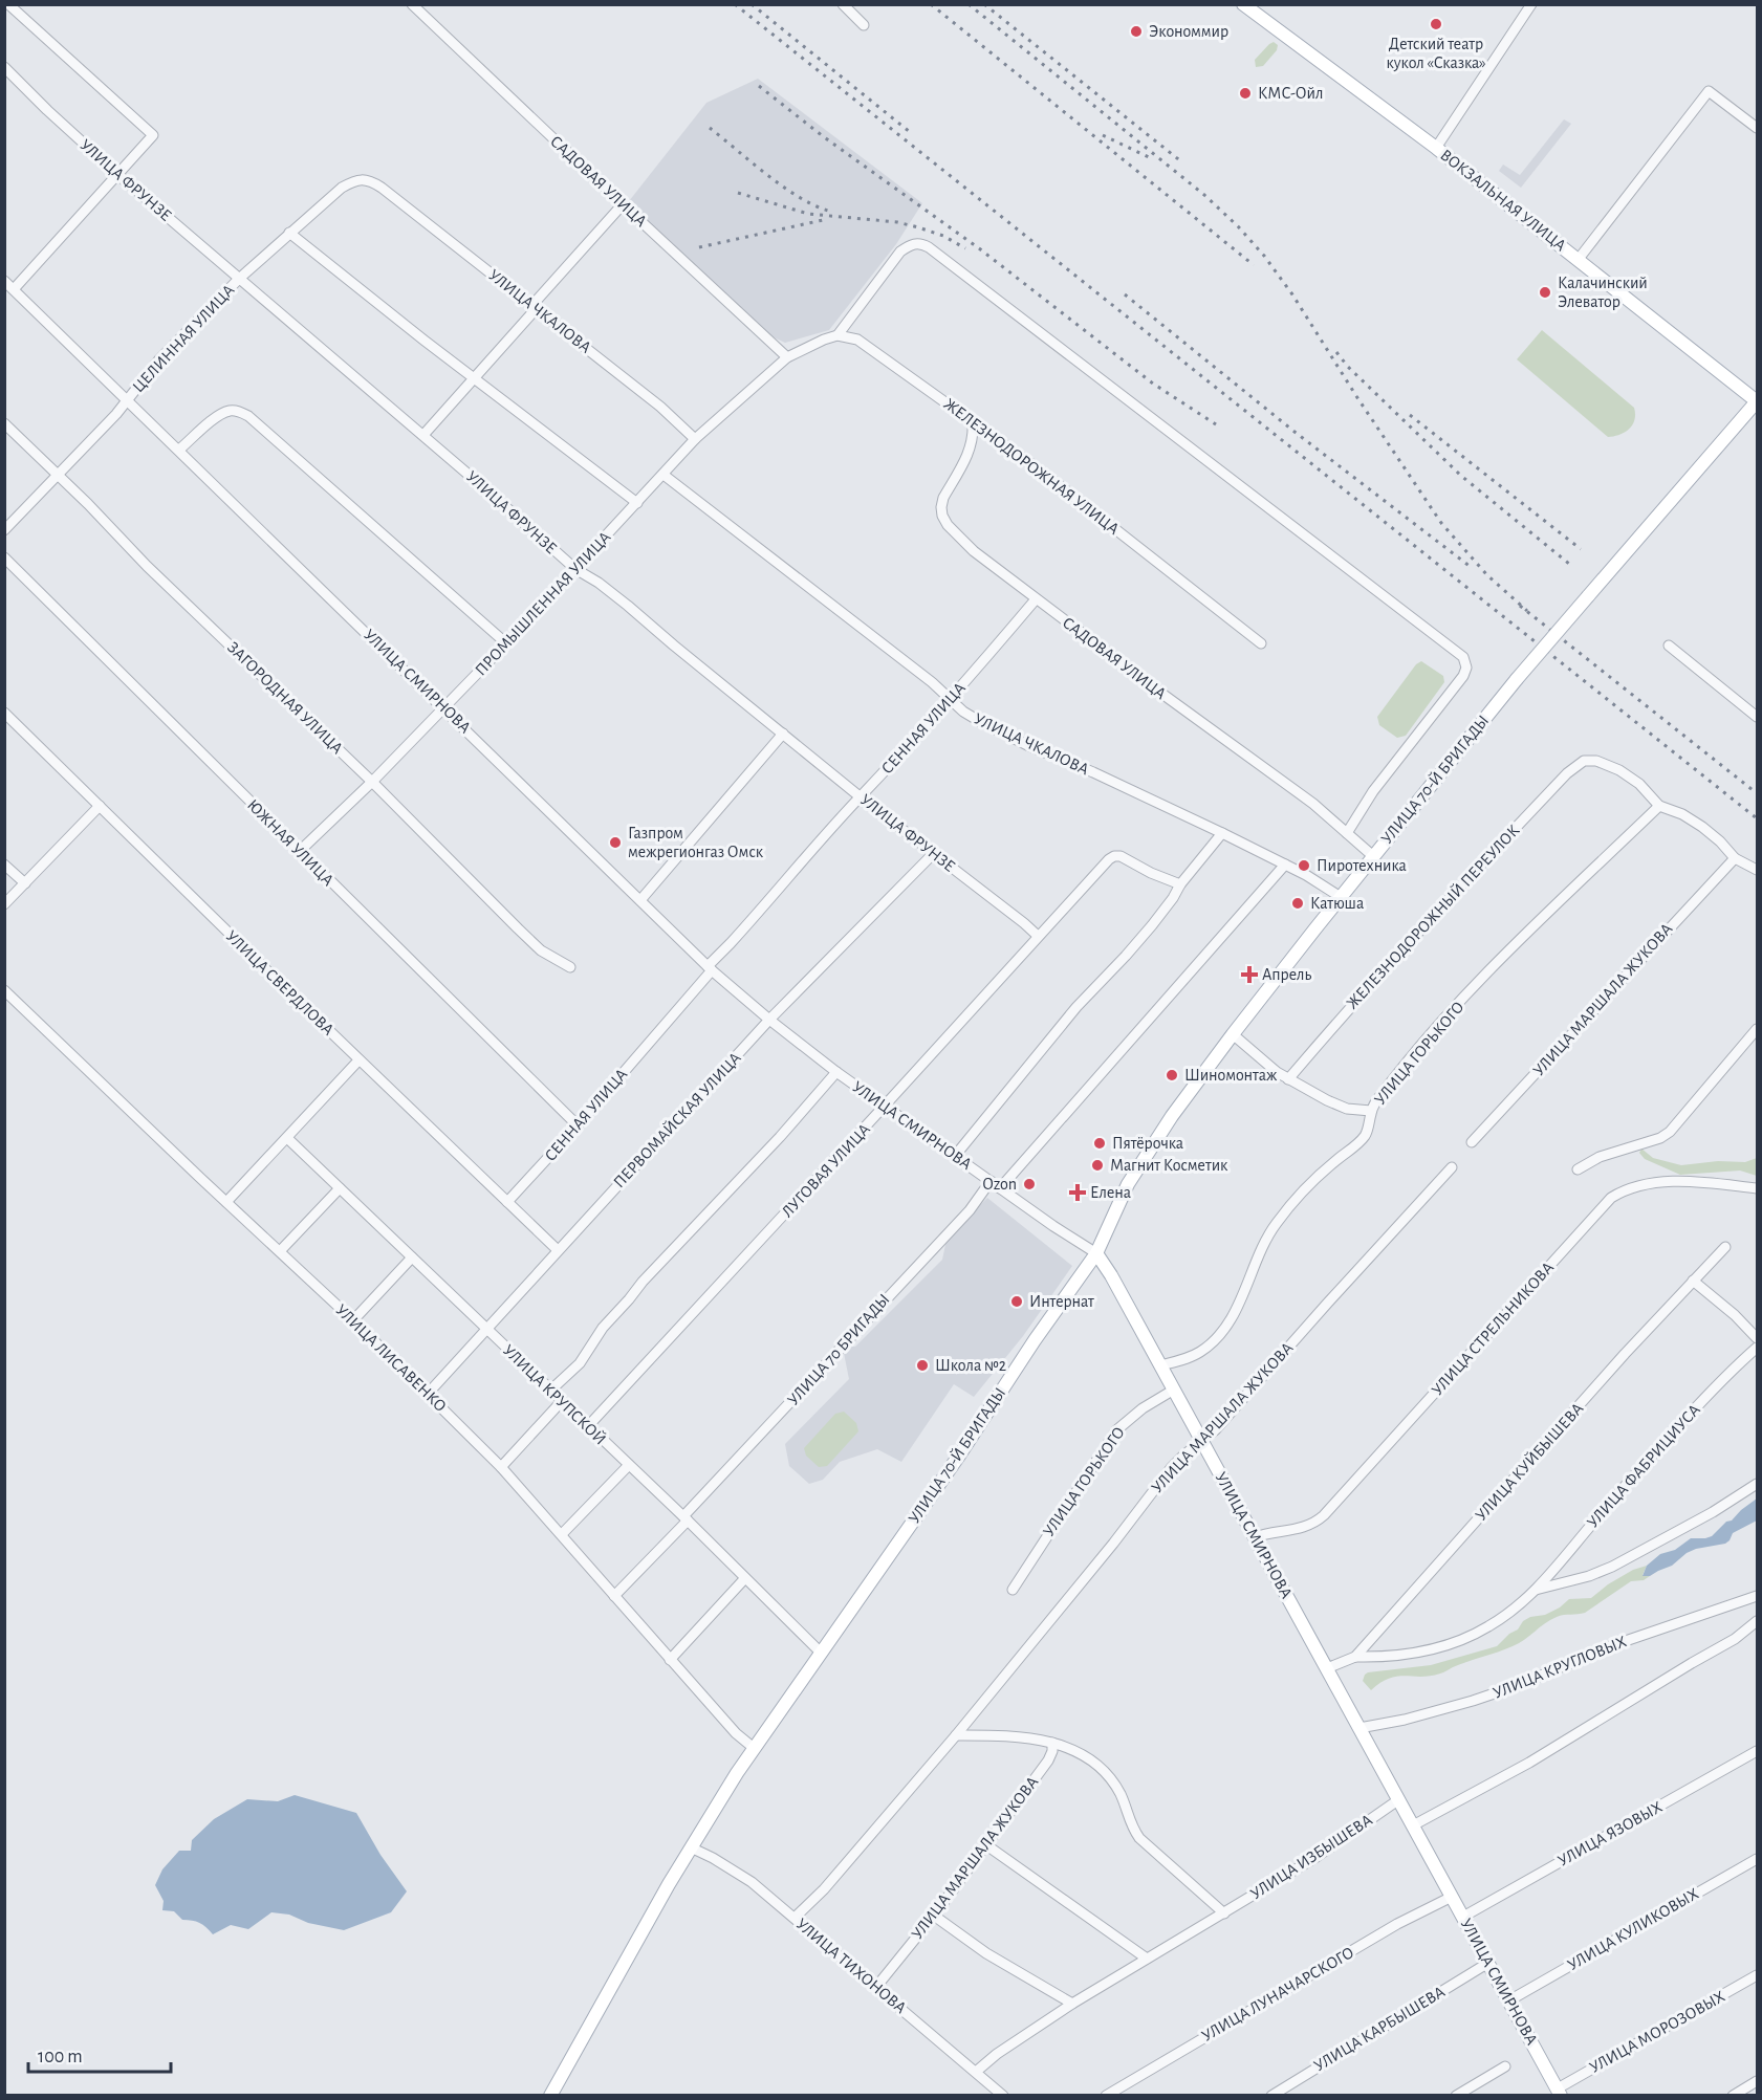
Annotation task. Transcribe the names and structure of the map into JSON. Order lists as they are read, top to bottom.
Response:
{
  "streets": {
    "main road": ["ВОКЗАЛЬНАЯ УЛИЦА", "УЛИЦА СМИРНОВА", "УЛИЦА 70-Й БРИГАДЫ"],
    "street": [
      "УЛИЦА ФРУНЗЕ",
      "САДОВАЯ УЛИЦА",
      "УЛИЦА ЧКАЛОВА",
      "ЦЕЛИННАЯ УЛИЦА",
      "ЖЕЛЕЗНОДОРОЖНАЯ УЛИЦА",
      "ПРОМЫШЛЕННАЯ УЛИЦА",
      "ЗАГОРОДНАЯ УЛИЦА",
      "СЕННАЯ УЛИЦА",
      "ЮЖНАЯ УЛИЦА",
      "ЖЕЛЕЗНОДОРОЖНЫЙ ПЕРЕУЛОК",
      "УЛИЦА СВЕРДЛОВА",
      "УЛИЦА МАРШАЛА ЖУКОВА",
      "УЛИЦА ГОРЬКОГО",
      "ПЕРВОМАЙСКАЯ УЛИЦА",
      "ЛУГОВАЯ УЛИЦА",
      "УЛИЦА СТРЕЛЬНИКОВА",
      "УЛИЦА 70 БРИГАДЫ",
      "УЛИЦА ЛИСАВЕНКО",
      "УЛИЦА КРУПСКОЙ",
      "УЛИЦА КУЙБЫШЕВА",
      "УЛИЦА ФАБРИЦИУСА",
      "УЛИЦА КРУГЛОВЫХ",
      "УЛИЦА ЯЗОВЫХ",
      "УЛИЦА ИЗБЫШЕВА",
      "УЛИЦА КУЛИКОВЫХ",
      "УЛИЦА ТИХОНОВА",
      "УЛИЦА ЛУНАЧАРСКОГО",
      "УЛИЦА КАРБЫШЕВА",
      "УЛИЦА МОРОЗОВЫХ"
    ]
  },
  "crossings": [
    ["УЛИЦА ФРУНЗЕ", "ЦЕЛИННАЯ УЛИЦА"],
    ["УЛИЦА ФРУНЗЕ", "ПРОМЫШЛЕННАЯ УЛИЦА"],
    ["УЛИЦА ФРУНЗЕ", "СЕННАЯ УЛИЦА"],
    ["УЛИЦА ФРУНЗЕ", "ПЕРВОМАЙСКАЯ УЛИЦА"],
    ["УЛИЦА ФРУНЗЕ", "ЛУГОВАЯ УЛИЦА"],
    ["САДОВАЯ УЛИЦА", "ЖЕЛЕЗНОДОРОЖНАЯ УЛИЦА"],
    ["САДОВАЯ УЛИЦА", "ПРОМЫШЛЕННАЯ УЛИЦА"],
    ["САДОВАЯ УЛИЦА", "СЕННАЯ УЛИЦА"],
    ["САДОВАЯ УЛИЦА", "УЛИЦА 70-Й БРИГАДЫ"],
    ["ВОКЗАЛЬНАЯ УЛИЦА", "УЛИЦА 70-Й БРИГАДЫ"],
    ["УЛИЦА ЧКАЛОВА", "ЦЕЛИННАЯ УЛИЦА"],
    ["УЛИЦА ЧКАЛОВА", "ПРОМЫШЛЕННАЯ УЛИЦА"],
    ["УЛИЦА ЧКАЛОВА", "СЕННАЯ УЛИЦА"],
    ["УЛИЦА ЧКАЛОВА", "УЛИЦА 70-Й БРИГАДЫ"],
    ["ЦЕЛИННАЯ УЛИЦА", "УЛИЦА СМИРНОВА"],
    ["ЦЕЛИННАЯ УЛИЦА", "ЗАГОРОДНАЯ УЛИЦА"],
    ["ПРОМЫШЛЕННАЯ УЛИЦА", "УЛИЦА СМИРНОВА"],
    ["ПРОМЫШЛЕННАЯ УЛИЦА", "ЗАГОРОДНАЯ УЛИЦА"],
    ["ПРОМЫШЛЕННАЯ УЛИЦА", "ЮЖНАЯ УЛИЦА"],
    ["УЛИЦА СМИРНОВА", "СЕННАЯ УЛИЦА"],
    ["УЛИЦА СМИРНОВА", "УЛИЦА 70-Й БРИГАДЫ"],
    ["УЛИЦА СМИРНОВА", "УЛИЦА МАРШАЛА ЖУКОВА"],
    ["УЛИЦА СМИРНОВА", "УЛИЦА ГОРЬКОГО"],
    ["УЛИЦА СМИРНОВА", "ПЕРВОМАЙСКАЯ УЛИЦА"],
    ["УЛИЦА СМИРНОВА", "ЛУГОВАЯ УЛИЦА"],
    ["УЛИЦА СМИРНОВА", "УЛИЦА СТРЕЛЬНИКОВА"],
    ["УЛИЦА СМИРНОВА", "УЛИЦА 70 БРИГАДЫ"],
    ["УЛИЦА СМИРНОВА", "УЛИЦА КРУПСКОЙ"],
    ["УЛИЦА СМИРНОВА", "УЛИЦА КУЙБЫШЕВА"],
    ["УЛИЦА СМИРНОВА", "УЛИЦА КРУГЛОВЫХ"],
    ["УЛИЦА СМИРНОВА", "УЛИЦА ЯЗОВЫХ"],
    ["УЛИЦА СМИРНОВА", "УЛИЦА ИЗБЫШЕВА"],
    ["УЛИЦА СМИРНОВА", "УЛИЦА КУЛИКОВЫХ"],
    ["УЛИЦА СМИРНОВА", "УЛИЦА ЛУНАЧАРСКОГО"],
    ["УЛИЦА СМИРНОВА", "УЛИЦА КАРБЫШЕВА"],
    ["УЛИЦА СМИРНОВА", "УЛИЦА МОРОЗОВЫХ"],
    ["СЕННАЯ УЛИЦА", "ЮЖНАЯ УЛИЦА"],
    ["СЕННАЯ УЛИЦА", "УЛИЦА СВЕРДЛОВА"],
    ["УЛИЦА 70-Й БРИГАДЫ", "УЛИЦА ЛИСАВЕНКО"],
    ["УЛИЦА 70-Й БРИГАДЫ", "УЛИЦА КРУПСКОЙ"],
    ["УЛИЦА 70-Й БРИГАДЫ", "УЛИЦА ТИХОНОВА"],
    ["ЖЕЛЕЗНОДОРОЖНЫЙ ПЕРЕУЛОК", "УЛИЦА ГОРЬКОГО"],
    ["УЛИЦА СВЕРДЛОВА", "ПЕРВОМАЙСКАЯ УЛИЦА"],
    ["УЛИЦА МАРШАЛА ЖУКОВА", "УЛИЦА ТИХОНОВА"],
    ["ПЕРВОМАЙСКАЯ УЛИЦА", "УЛИЦА ЛИСАВЕНКО"],
    ["ПЕРВОМАЙСКАЯ УЛИЦА", "УЛИЦА КРУПСКОЙ"],
    ["ЛУГОВАЯ УЛИЦА", "УЛИЦА КРУПСКОЙ"],
    ["УЛИЦА 70 БРИГАДЫ", "УЛИЦА ЛИСАВЕНКО"],
    ["УЛИЦА 70 БРИГАДЫ", "УЛИЦА КРУПСКОЙ"],
    ["УЛИЦА КУЙБЫШЕВА", "УЛИЦА ФАБРИЦИУСА"],
    ["УЛИЦА ИЗБЫШЕВА", "УЛИЦА ТИХОНОВА"]
  ],
  "places": {
    "other": [
      "Детский театр кукол «Сказка»",
      "Экономмир",
      "КМС-Ойл",
      "Калачинский Элеватор",
      "Газпром межрегионгаз Омск",
      "Пиротехника",
      "Катюша",
      "Шиномонтаж",
      "Пятёрочка",
      "Магнит Косметик",
      "Ozon",
      "Интернат",
      "Школа №2"
    ],
    "health": ["Апрель", "Елена"]
  },
  "scale_bar": "100 m"
}
